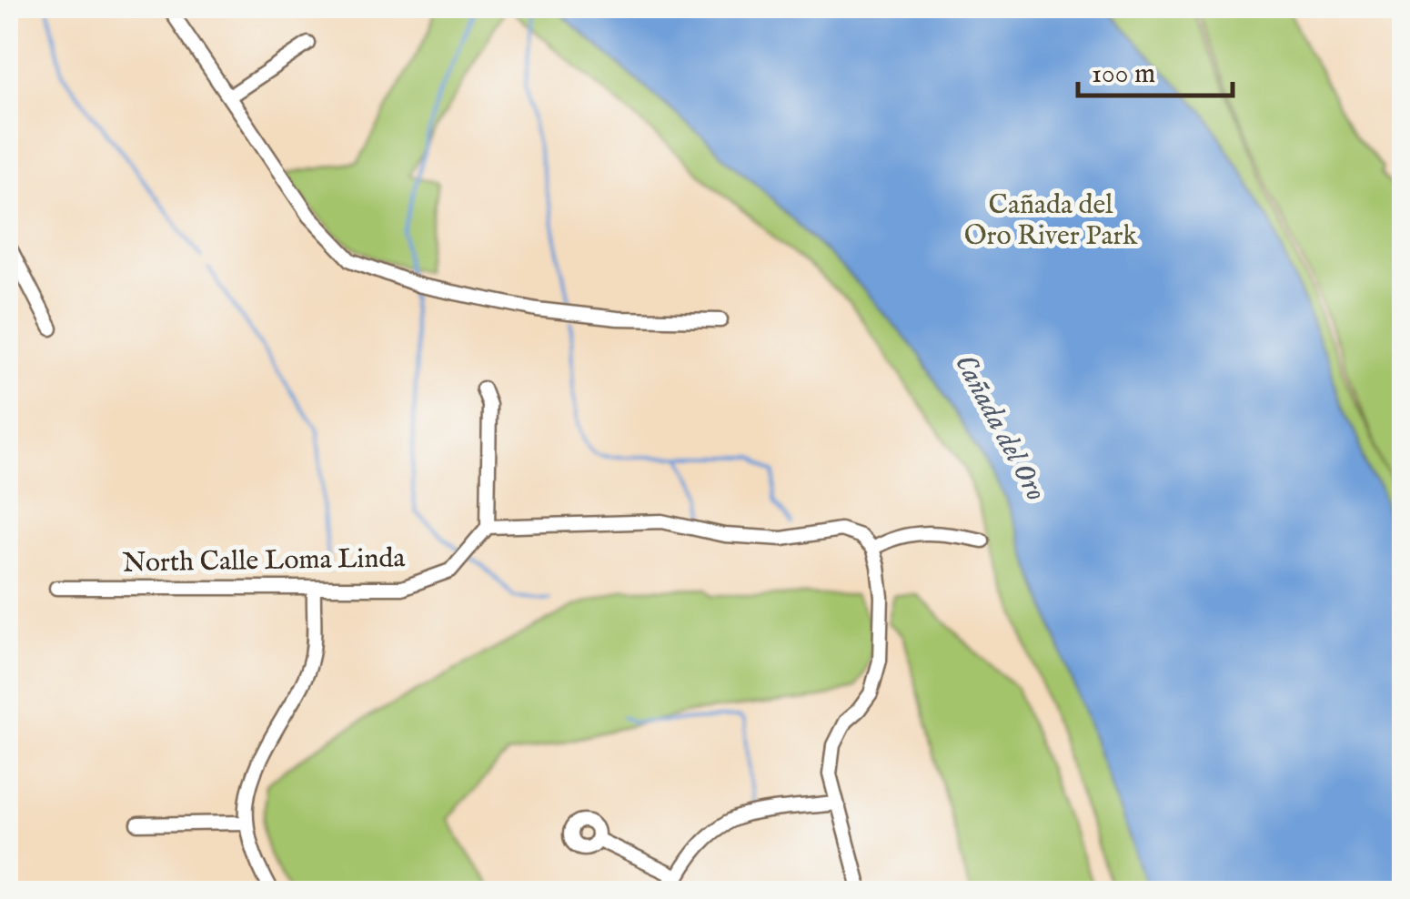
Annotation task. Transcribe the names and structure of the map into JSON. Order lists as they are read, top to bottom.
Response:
{
  "streets": {
    "street": ["North Calle Loma Linda"]
  },
  "water": ["Cañada del Oro"],
  "parks": ["Cañada del Oro River Park"],
  "scale_bar": "100 m"
}
